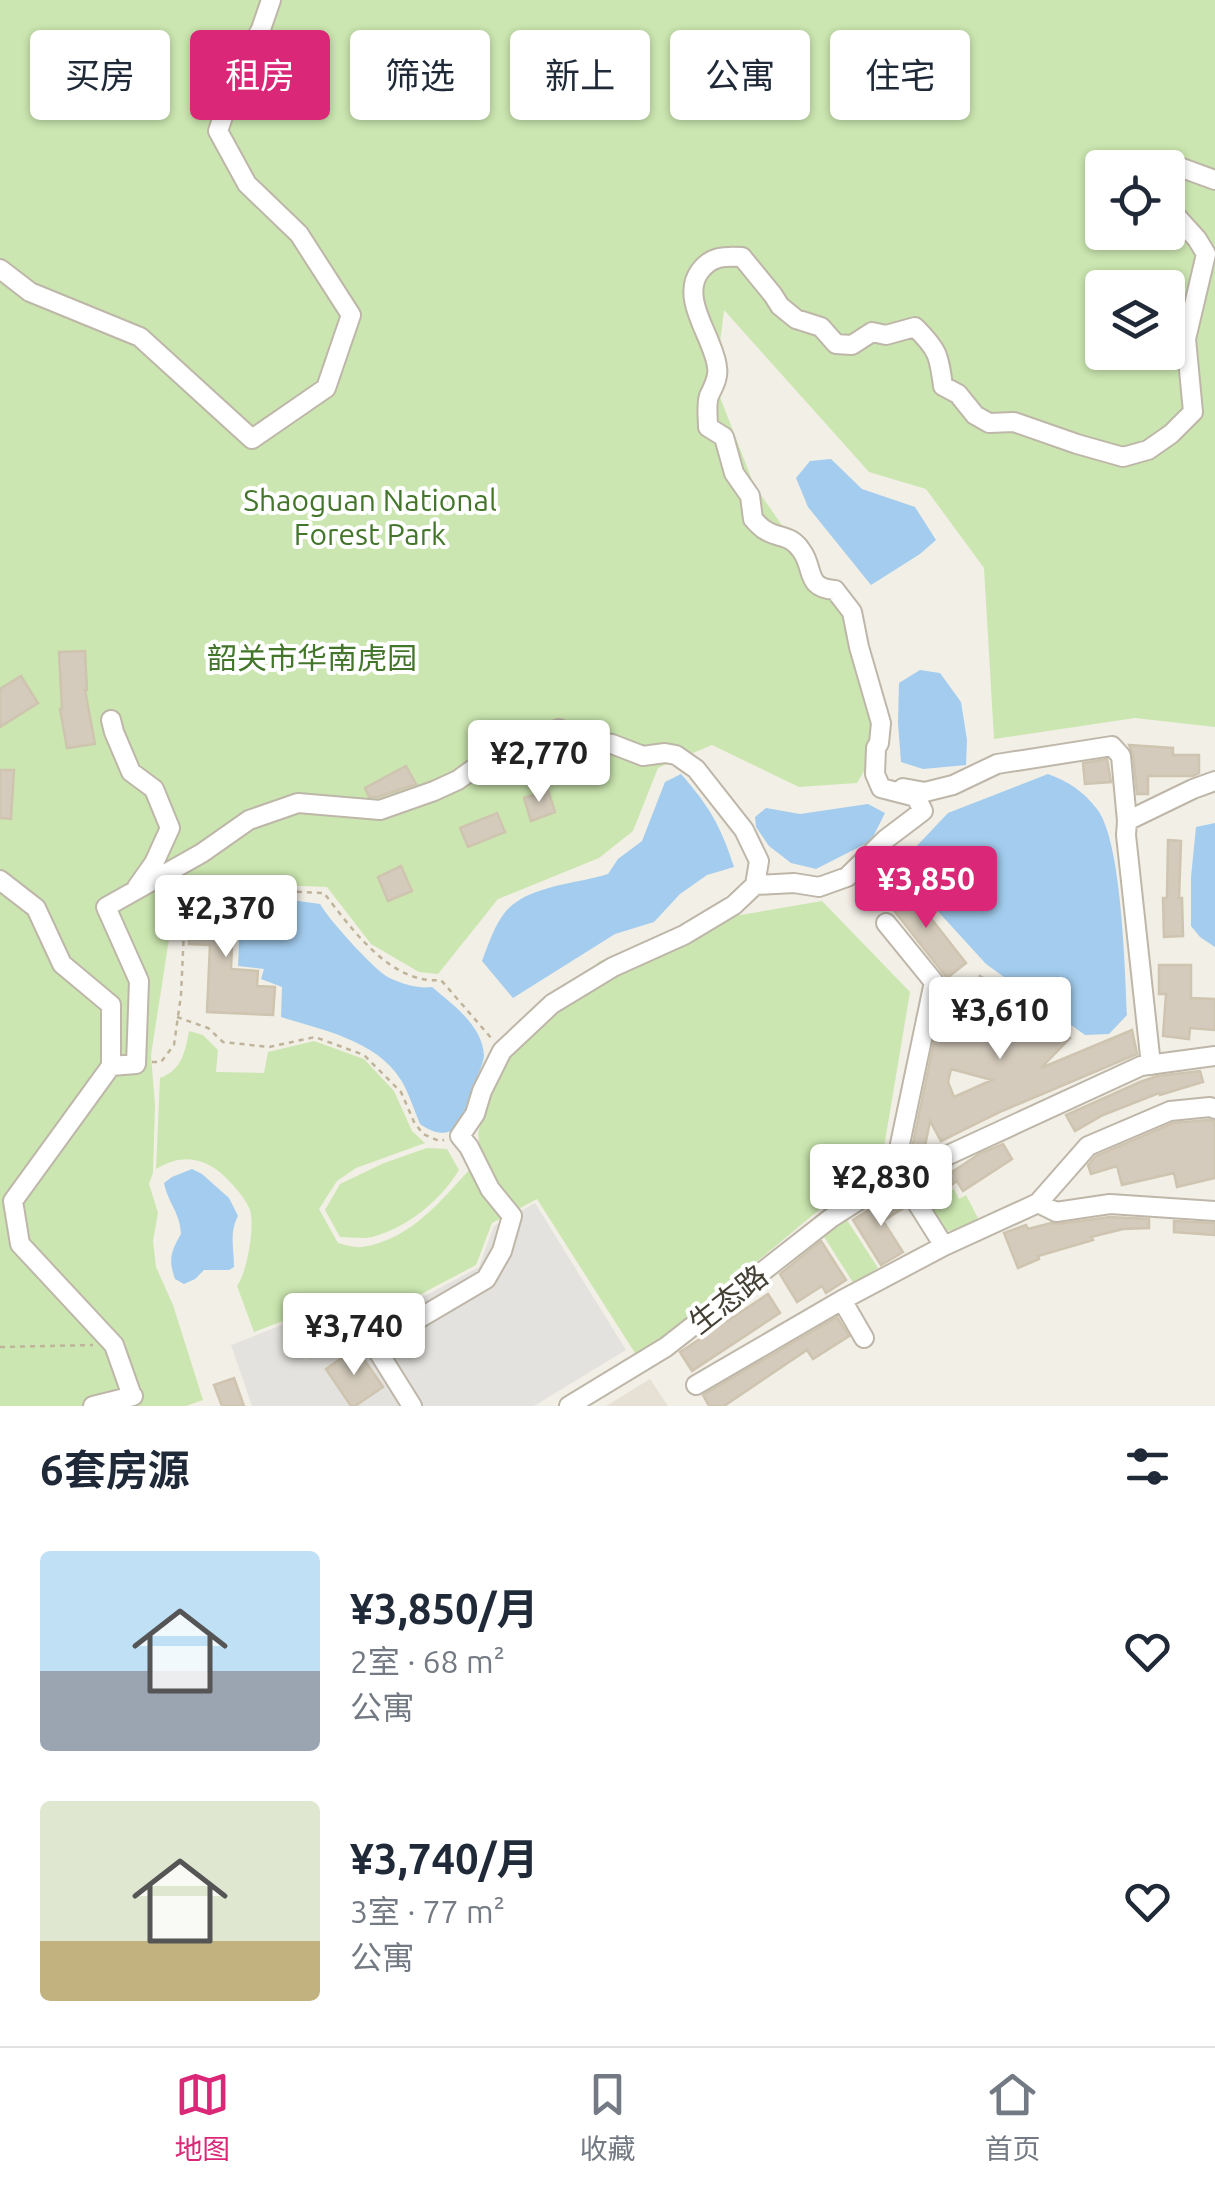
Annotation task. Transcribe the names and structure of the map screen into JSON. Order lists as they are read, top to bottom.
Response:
{
  "streets": {
    "street": ["生态路"]
  },
  "parks": ["Shaoguan National Forest Park", "韶关市华南虎园"],
  "page": {
    "chip": [
      "买房",
      "租房",
      "筛选",
      "新上",
      "公寓",
      "住宅"
    ],
    "price": [
      "¥2,770",
      "¥3,850",
      "¥2,370",
      "¥3,610",
      "¥2,830",
      "¥3,740"
    ],
    "heading": "6套房源",
    "list": [
      {
        "name": "¥3,850/月",
        "note": "2室 · 68 m² · 公寓"
      },
      {
        "name": "¥3,740/月",
        "note": "3室 · 77 m² · 公寓"
      }
    ],
    "tabs": ["地图", "收藏", "首页"]
  }
}
